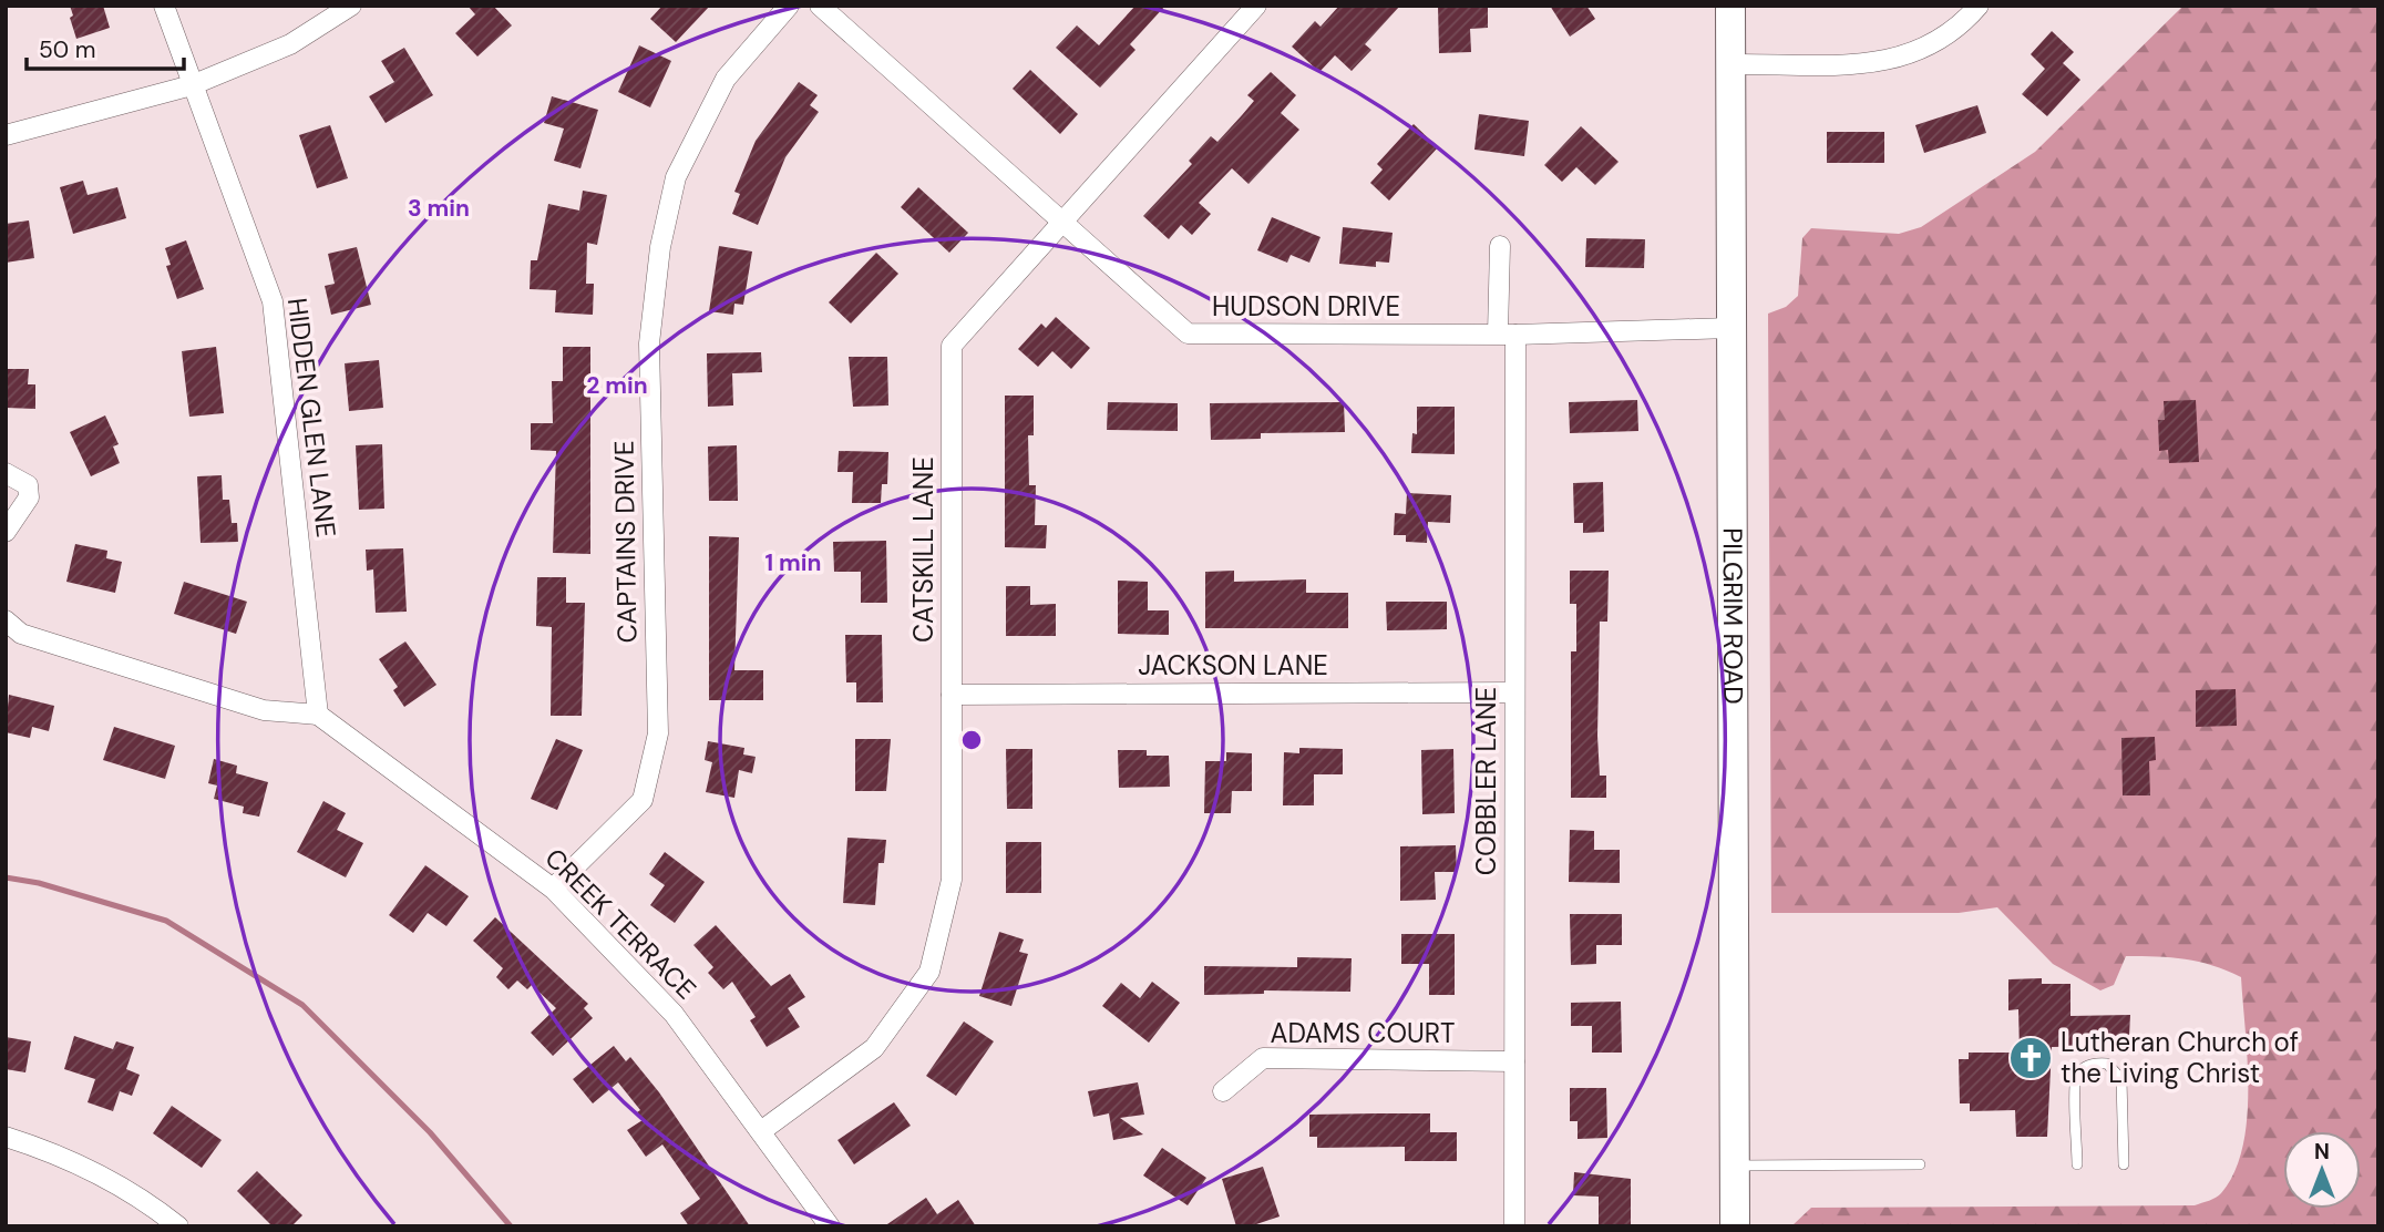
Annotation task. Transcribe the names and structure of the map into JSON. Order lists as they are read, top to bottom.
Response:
{
  "streets": {
    "street": [
      "HUDSON DRIVE",
      "HIDDEN GLEN LANE",
      "CAPTAINS DRIVE",
      "CATSKILL LANE",
      "PILGRIM ROAD",
      "JACKSON LANE",
      "COBBLER LANE",
      "CREEK TERRACE",
      "ADAMS COURT"
    ]
  },
  "crossings": [
    ["HUDSON DRIVE", "CATSKILL LANE"],
    ["HUDSON DRIVE", "PILGRIM ROAD"],
    ["HUDSON DRIVE", "COBBLER LANE"],
    ["HIDDEN GLEN LANE", "CREEK TERRACE"],
    ["CAPTAINS DRIVE", "CREEK TERRACE"],
    ["CATSKILL LANE", "JACKSON LANE"],
    ["CATSKILL LANE", "CREEK TERRACE"],
    ["JACKSON LANE", "COBBLER LANE"],
    ["COBBLER LANE", "ADAMS COURT"]
  ],
  "places": {
    "church": ["Lutheran Church of the Living Christ"]
  },
  "scale_bar": "50 m",
  "north": "top",
  "rings": ["3 min", "2 min", "1 min"]
}
